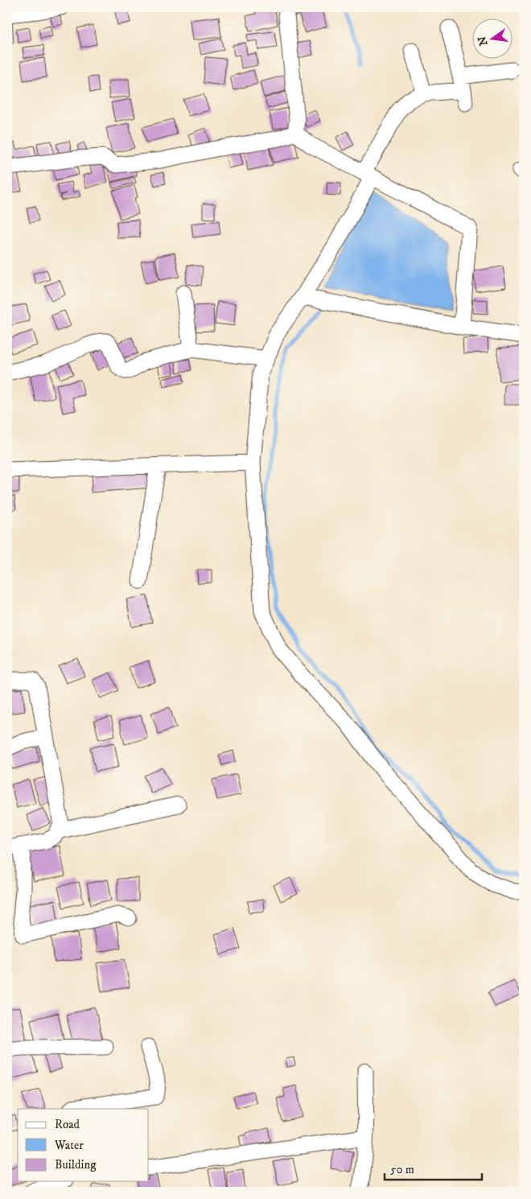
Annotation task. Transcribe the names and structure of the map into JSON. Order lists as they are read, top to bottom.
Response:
{
  "legend": ["Road", "Water", "Building"],
  "scale_bar": "50 m",
  "north": "left"
}
